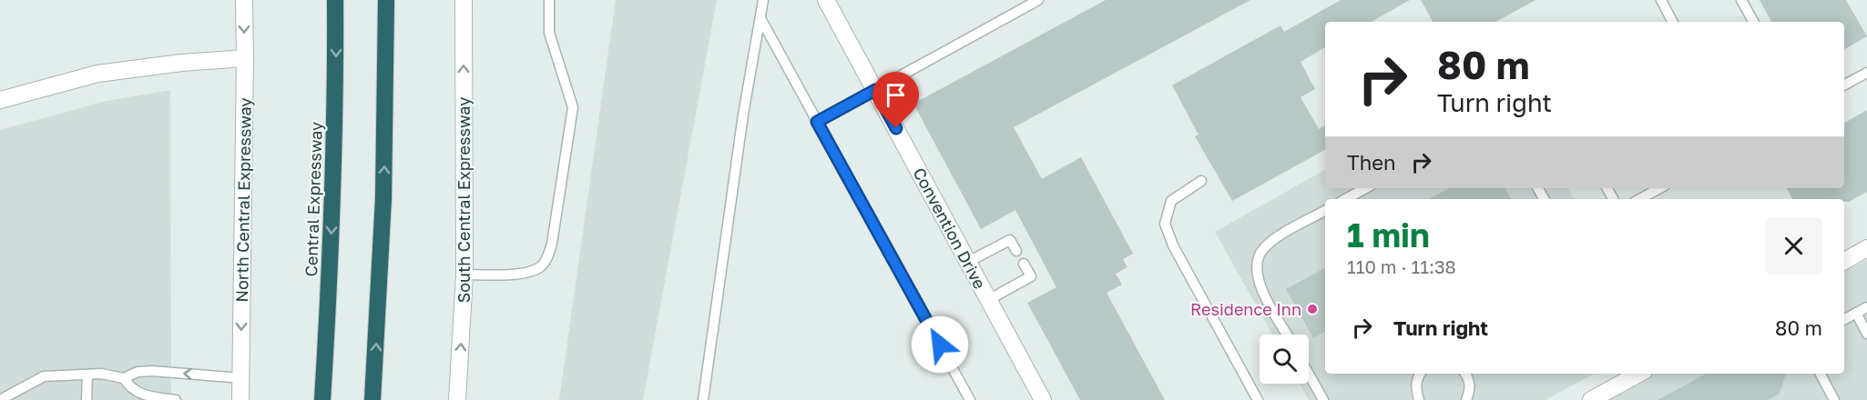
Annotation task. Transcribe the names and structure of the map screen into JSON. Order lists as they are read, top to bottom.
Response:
{
  "streets": {
    "highway": ["Central Expressway"],
    "main road": ["North Central Expressway", "South Central Expressway", "Convention Drive"]
  },
  "one_way": ["North Central Expressway", "South Central Expressway"],
  "places": ["Residence Inn"],
  "page": {
    "turn": ["80 m", "Turn right"],
    "then": "Then",
    "heading": ["1 min", "110 m · 11:38"],
    "list": [
      {
        "name": "Turn right",
        "value": "80 m"
      }
    ]
  }
}
